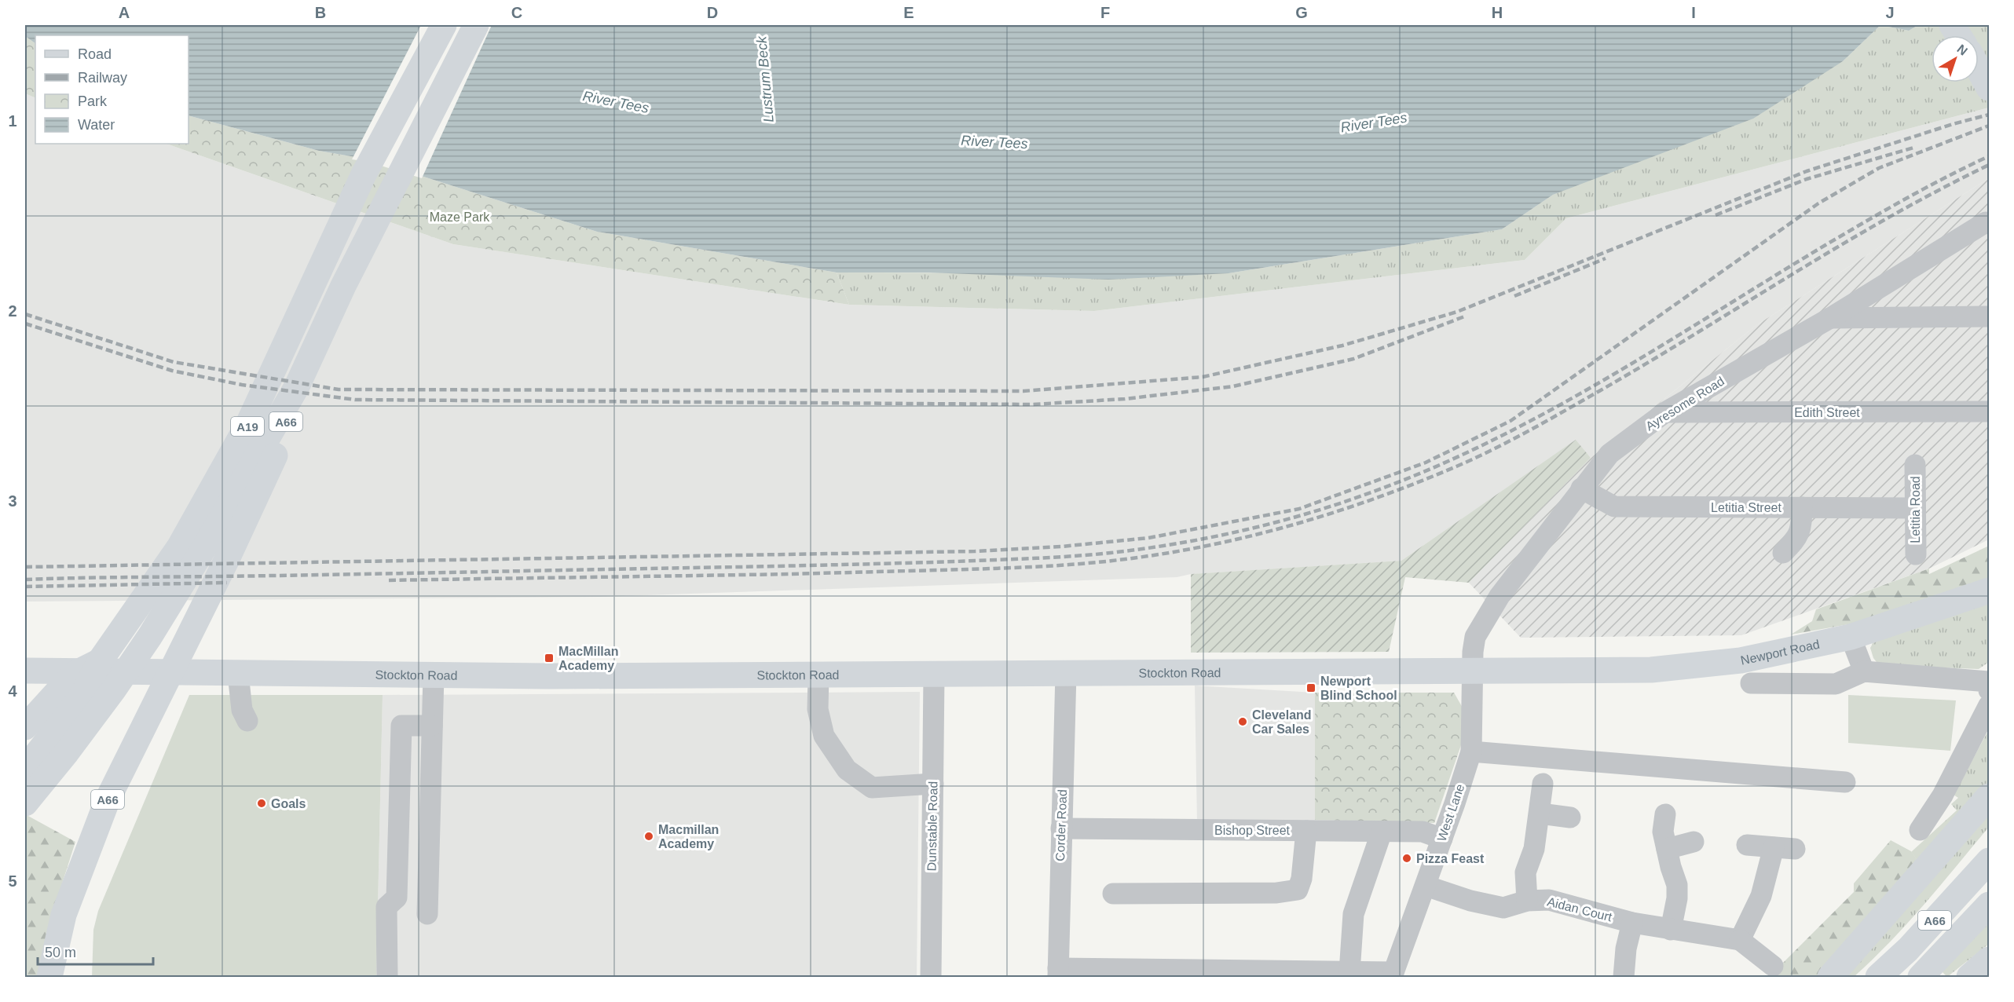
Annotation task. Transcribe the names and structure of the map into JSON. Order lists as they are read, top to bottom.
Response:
{
  "streets": {
    "main road": [
      "A66",
      "A19",
      "Newport Road",
      "Stockton Road"
    ],
    "street": [
      "Ayresome Road",
      "Edith Street",
      "Letitia Street",
      "Letitia Road",
      "West Lane",
      "Corder Road",
      "Dunstable Road",
      "Bishop Street",
      "Aidan Court"
    ]
  },
  "crossings": [
    ["Ayresome Road", "Edith Street"],
    ["Ayresome Road", "Letitia Street"],
    ["Ayresome Road", "Stockton Road"],
    ["Ayresome Road", "West Lane"],
    ["A66", "A19"],
    ["Letitia Street", "Letitia Road"],
    ["Newport Road", "Stockton Road"],
    ["Stockton Road", "West Lane"],
    ["Stockton Road", "Corder Road"],
    ["Stockton Road", "Dunstable Road"],
    ["West Lane", "Bishop Street"],
    ["West Lane", "Aidan Court"],
    ["Corder Road", "Bishop Street"]
  ],
  "water": ["Lustrum Beck", "River Tees"],
  "parks": ["Maze Park"],
  "places": {
    "transit": ["MacMillan Academy", "Newport Blind School"],
    "other": [
      "Cleveland Car Sales",
      "Goals",
      "Macmillan Academy",
      "Pizza Feast"
    ]
  },
  "legend": [
    "Road",
    "Railway",
    "Park",
    "Water"
  ],
  "scale_bar": "50 m",
  "north": "top right",
  "grid": {
    "columns": [
      "A",
      "B",
      "C",
      "D",
      "E",
      "F",
      "G",
      "H",
      "I",
      "J"
    ],
    "rows": [
      "1",
      "2",
      "3",
      "4",
      "5"
    ]
  }
}
